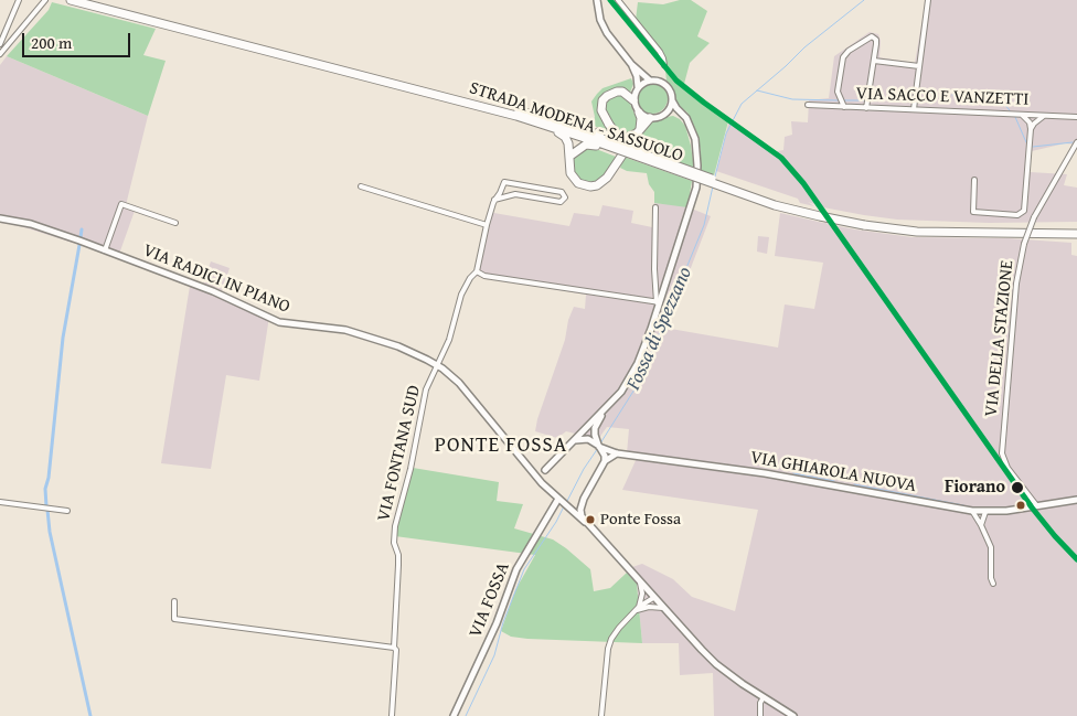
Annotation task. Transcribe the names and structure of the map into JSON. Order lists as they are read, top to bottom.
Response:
{
  "streets": {
    "highway": ["STRADA MODENA - SASSUOLO"],
    "street": [
      "VIA SACCO E VANZETTI",
      "VIA RADICI IN PIANO",
      "VIA DELLA STAZIONE",
      "VIA FONTANA SUD",
      "VIA GHIAROLA NUOVA",
      "VIA FOSSA"
    ]
  },
  "crossings": [
    ["VIA RADICI IN PIANO", "VIA FONTANA SUD"],
    ["VIA RADICI IN PIANO", "VIA GHIAROLA NUOVA"],
    ["VIA RADICI IN PIANO", "VIA FOSSA"],
    ["VIA DELLA STAZIONE", "VIA GHIAROLA NUOVA"],
    ["VIA GHIAROLA NUOVA", "VIA FOSSA"]
  ],
  "districts": ["PONTE FOSSA"],
  "water": ["Fossa di Spezzano"],
  "places": ["Fiorano", "Ponte Fossa"],
  "scale_bar": "200 m"
}
